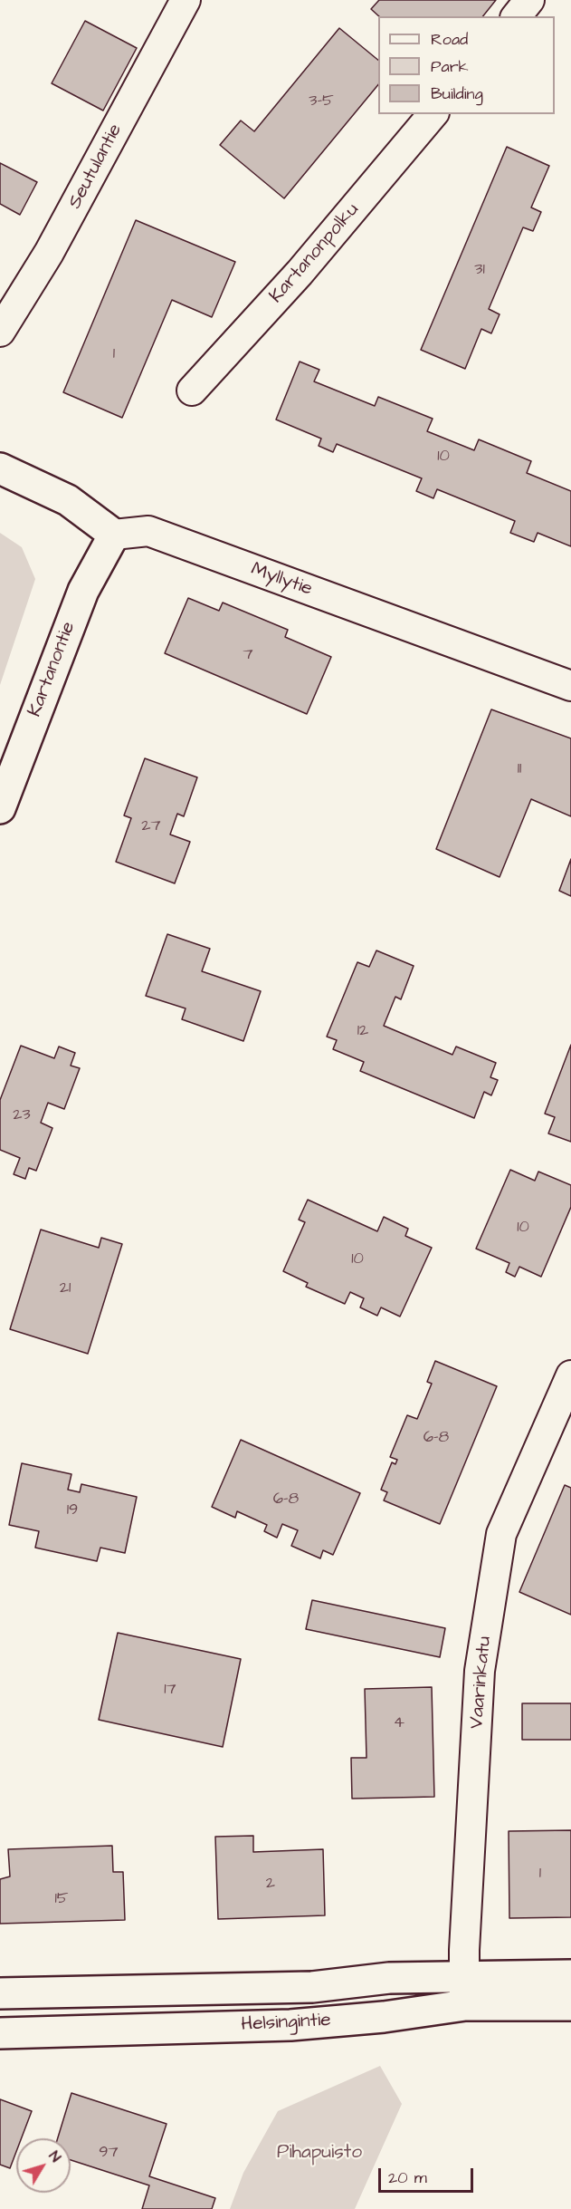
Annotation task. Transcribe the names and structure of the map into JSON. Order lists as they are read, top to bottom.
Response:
{
  "streets": {
    "main road": ["Kartanontie", "Helsingintie"],
    "street": [
      "Seutulantie",
      "Kartanonpolku",
      "Myllytie",
      "Vaarinkatu"
    ]
  },
  "crossings": [
    ["Myllytie", "Kartanontie"],
    ["Vaarinkatu", "Helsingintie"]
  ],
  "parks": ["Pihapuisto"],
  "house_numbers": [
    "3-5",
    "31",
    "1",
    "10",
    "7",
    "11",
    "27",
    "12",
    "23",
    "10",
    "10",
    "21",
    "6-8",
    "6-8",
    "19",
    "17",
    "4",
    "1",
    "2",
    "15",
    "97"
  ],
  "legend": ["Road", "Park", "Building"],
  "scale_bar": "20 m",
  "north": "top right"
}
